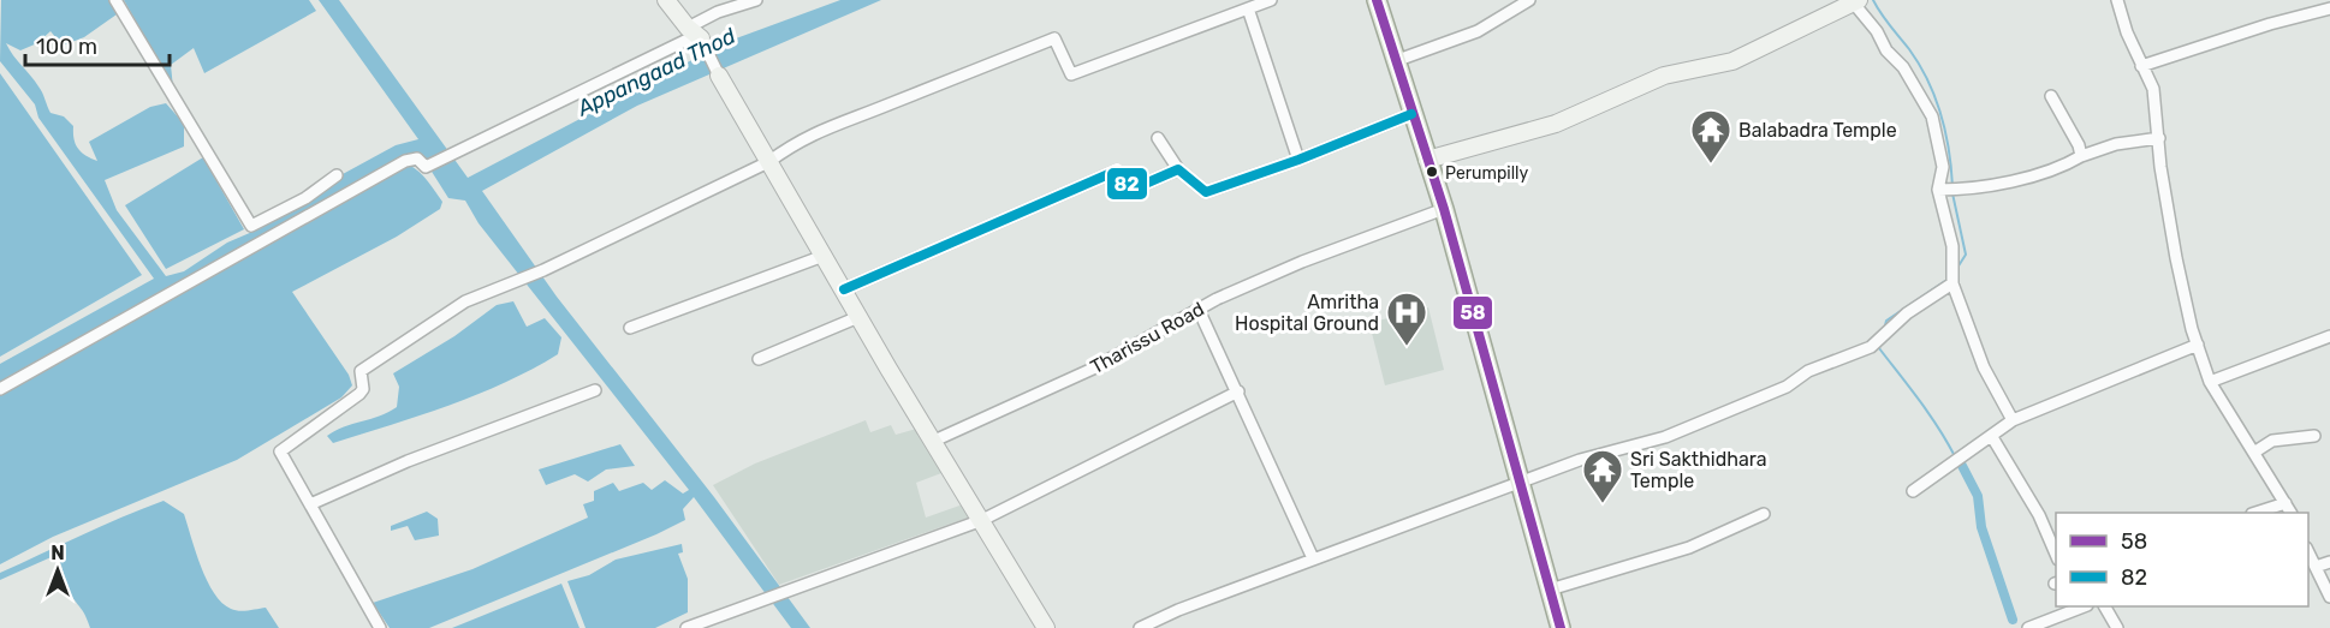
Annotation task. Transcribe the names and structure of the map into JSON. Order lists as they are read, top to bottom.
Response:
{
  "streets": {
    "street": ["Tharissu Road"]
  },
  "water": ["Appangaad Thod"],
  "places": {
    "temple": ["Balabadra Temple", "Sri Sakthidhara Temple"],
    "other": ["Perumpilly"],
    "hospital": ["Amritha Hospital Ground"]
  },
  "lines": ["transit line 58", "transit line 82"],
  "legend": ["58", "82"],
  "scale_bar": "100 m",
  "north": "top"
}
